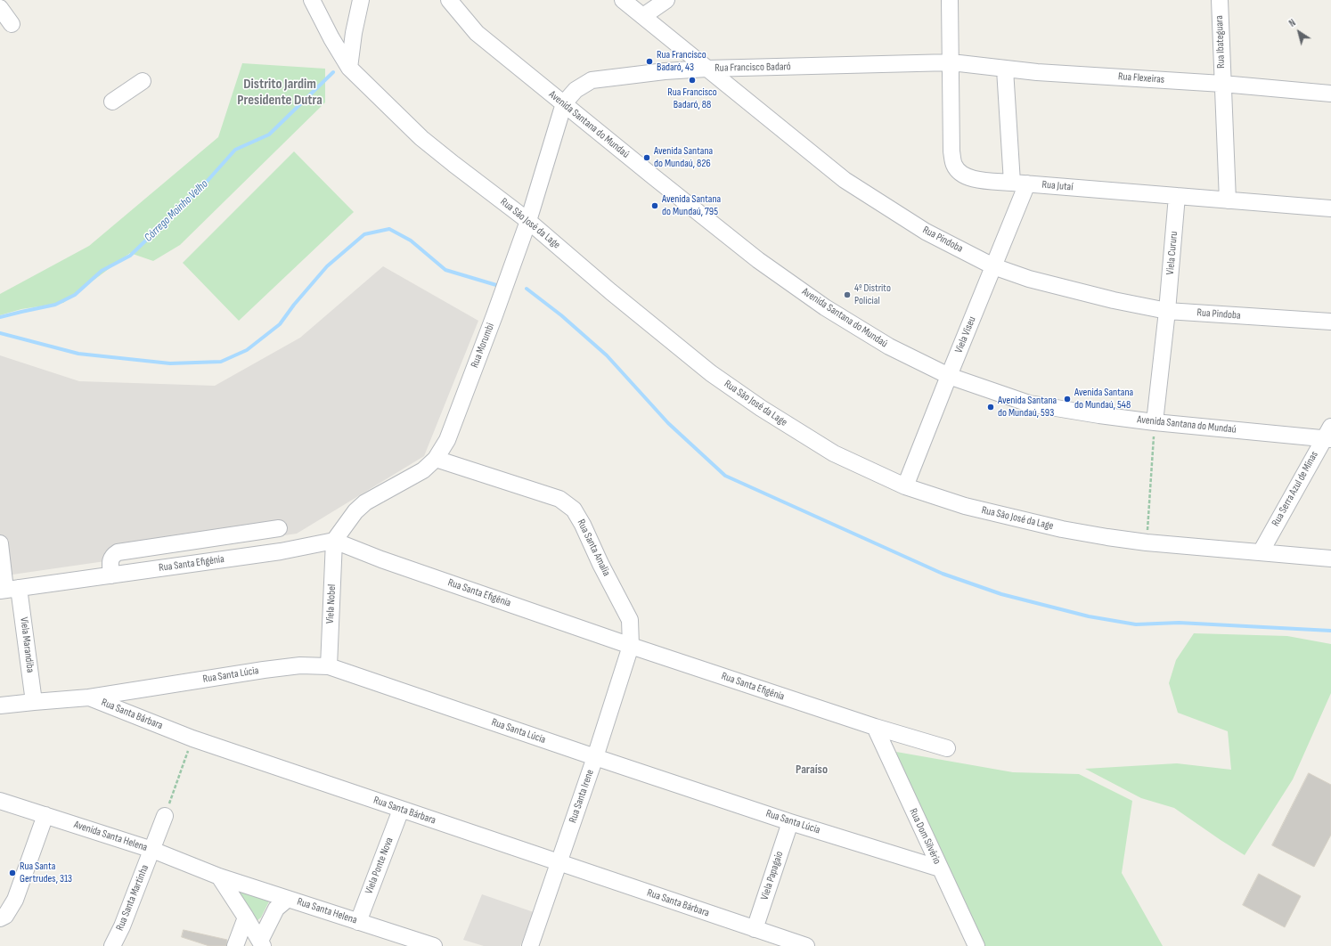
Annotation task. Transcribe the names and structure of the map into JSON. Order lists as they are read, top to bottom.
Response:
{
  "streets": {
    "street": [
      "Rua Ibateguara",
      "Rua Francisco Badaró",
      "Rua Flexeiras",
      "Avenida Santana do Mundaú",
      "Rua Jutaí",
      "Rua São José da Lage",
      "Rua Pindoba",
      "Viela Cururu",
      "Viela Viseu",
      "Rua Morumbi",
      "Rua Serra Azul de Minas",
      "Rua Santa Amalia",
      "Rua Santa Efigênia",
      "Viela Nobel",
      "Viela Marandiba",
      "Rua Santa Lúcia",
      "Rua Santa Bárbara",
      "Rua Santa Irene",
      "Avenida Santa Helena",
      "Rua Dom Silvério",
      "Viela Ponte Nova",
      "Viela Papagaio",
      "Rua Santa Martinha",
      "Rua Santa Helena"
    ]
  },
  "crossings": [
    ["Rua Ibateguara", "Rua Flexeiras"],
    ["Rua Ibateguara", "Rua Jutaí"],
    ["Rua Francisco Badaró", "Rua Flexeiras"],
    ["Rua Francisco Badaró", "Avenida Santana do Mundaú"],
    ["Rua Francisco Badaró", "Rua Jutaí"],
    ["Rua Francisco Badaró", "Rua Pindoba"],
    ["Rua Francisco Badaró", "Rua Morumbi"],
    ["Rua Flexeiras", "Rua Jutaí"],
    ["Rua Flexeiras", "Viela Viseu"],
    ["Avenida Santana do Mundaú", "Viela Cururu"],
    ["Avenida Santana do Mundaú", "Viela Viseu"],
    ["Avenida Santana do Mundaú", "Rua Morumbi"],
    ["Avenida Santana do Mundaú", "Rua Serra Azul de Minas"],
    ["Rua Jutaí", "Viela Cururu"],
    ["Rua Jutaí", "Viela Viseu"],
    ["Rua São José da Lage", "Viela Viseu"],
    ["Rua São José da Lage", "Rua Morumbi"],
    ["Rua São José da Lage", "Rua Serra Azul de Minas"],
    ["Rua Pindoba", "Viela Cururu"],
    ["Rua Pindoba", "Viela Viseu"],
    ["Rua Morumbi", "Rua Santa Amalia"],
    ["Rua Morumbi", "Rua Santa Efigênia"],
    ["Rua Morumbi", "Viela Nobel"],
    ["Rua Santa Amalia", "Rua Santa Efigênia"],
    ["Rua Santa Amalia", "Rua Santa Irene"],
    ["Rua Santa Efigênia", "Viela Nobel"],
    ["Rua Santa Efigênia", "Viela Marandiba"],
    ["Rua Santa Efigênia", "Rua Santa Irene"],
    ["Rua Santa Efigênia", "Rua Dom Silvério"],
    ["Viela Nobel", "Rua Santa Lúcia"],
    ["Viela Marandiba", "Rua Santa Bárbara"],
    ["Rua Santa Lúcia", "Rua Santa Bárbara"],
    ["Rua Santa Lúcia", "Rua Santa Irene"],
    ["Rua Santa Lúcia", "Rua Dom Silvério"],
    ["Rua Santa Lúcia", "Viela Papagaio"],
    ["Rua Santa Bárbara", "Rua Santa Irene"],
    ["Rua Santa Bárbara", "Viela Ponte Nova"],
    ["Rua Santa Bárbara", "Viela Papagaio"],
    ["Avenida Santa Helena", "Rua Santa Martinha"],
    ["Avenida Santa Helena", "Rua Santa Helena"],
    ["Viela Ponte Nova", "Rua Santa Helena"]
  ],
  "districts": ["Distrito Jardim Presidente Dutra", "Paraíso"],
  "water": ["Córrego Moinho Velho"],
  "places": [
    "Rua Francisco Badaró, 43",
    "Rua Francisco Badaró, 88",
    "Avenida Santana do Mundaú, 826",
    "Avenida Santana do Mundaú, 795",
    "4º Distrito Policial",
    "Avenida Santana do Mundaú, 548",
    "Avenida Santana do Mundaú, 593",
    "Rua Santa Gertrudes, 313"
  ],
  "north": "top left"
}
